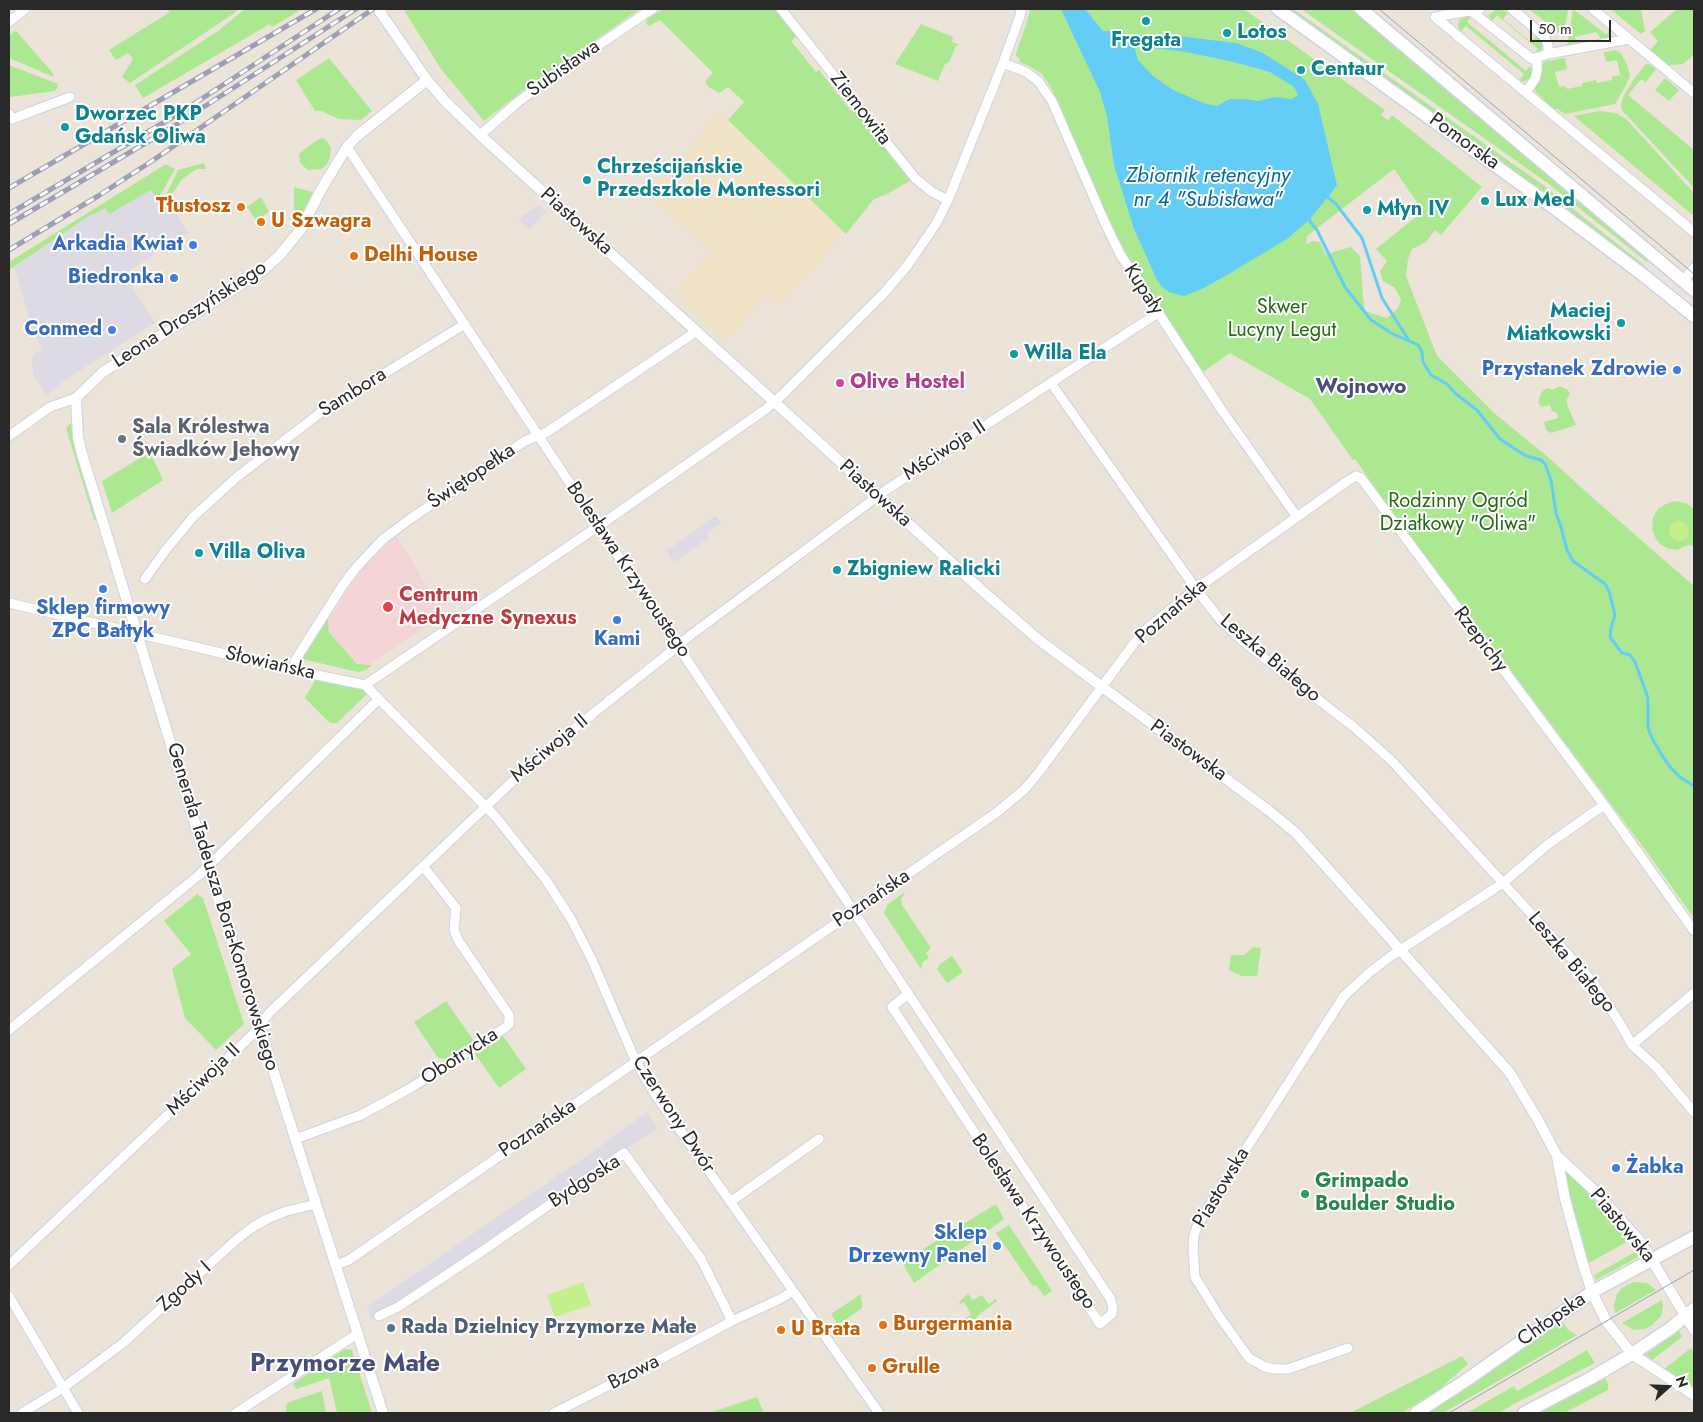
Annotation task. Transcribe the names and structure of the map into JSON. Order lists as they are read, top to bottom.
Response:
{
  "streets": {
    "main road": ["Pomorska", "Chłopska"],
    "street": [
      "Subisława",
      "Ziemowita",
      "Piastowska",
      "Kupały",
      "Leona Droszyńskiego",
      "Sambora",
      "Mściwoja II",
      "Świętopełka",
      "Bolesława Krzywoustego",
      "Poznańska",
      "Rzepichy",
      "Leszka Białego",
      "Słowiańska",
      "Generała Tadeusza Bora-Komorowskiego",
      "Obotrycka",
      "Czerwony Dwór",
      "Bydgoska",
      "Zgody I",
      "Bzowa"
    ]
  },
  "crossings": [
    ["Subisława", "Piastowska"],
    ["Piastowska", "Leona Droszyńskiego"],
    ["Piastowska", "Mściwoja II"],
    ["Piastowska", "Świętopełka"],
    ["Piastowska", "Poznańska"],
    ["Piastowska", "Chłopska"],
    ["Kupały", "Mściwoja II"],
    ["Kupały", "Poznańska"],
    ["Leona Droszyńskiego", "Bolesława Krzywoustego"],
    ["Leona Droszyńskiego", "Generała Tadeusza Bora-Komorowskiego"],
    ["Sambora", "Bolesława Krzywoustego"],
    ["Mściwoja II", "Bolesława Krzywoustego"],
    ["Mściwoja II", "Leszka Białego"],
    ["Mściwoja II", "Generała Tadeusza Bora-Komorowskiego"],
    ["Mściwoja II", "Obotrycka"],
    ["Mściwoja II", "Czerwony Dwór"],
    ["Świętopełka", "Bolesława Krzywoustego"],
    ["Świętopełka", "Słowiańska"],
    ["Bolesława Krzywoustego", "Poznańska"],
    ["Poznańska", "Rzepichy"],
    ["Poznańska", "Leszka Białego"],
    ["Poznańska", "Generała Tadeusza Bora-Komorowskiego"],
    ["Poznańska", "Czerwony Dwór"],
    ["Słowiańska", "Generała Tadeusza Bora-Komorowskiego"],
    ["Generała Tadeusza Bora-Komorowskiego", "Obotrycka"],
    ["Generała Tadeusza Bora-Komorowskiego", "Zgody I"],
    ["Czerwony Dwór", "Bzowa"],
    ["Bydgoska", "Bzowa"]
  ],
  "districts": ["Wojnowo", "Przymorze Małe"],
  "water": ["Zbiornik retencyjny nr 4 \"Subisława\""],
  "parks": ["Skwer Lucyny Legut", "Rodzinny Ogród Działkowy \"Oliwa\""],
  "places": [
    "Fregata",
    "Lotos",
    "Centaur",
    "Dworzec PKP Gdańsk Oliwa",
    "Chrześcijańskie Przedszkole Montessori",
    "Lux Med",
    "Tłustosz",
    "Młyn IV",
    "U Szwagra",
    "Arkadia Kwiat",
    "Delhi House",
    "Biedronka",
    "Maciej Miatkowski",
    "Conmed",
    "Willa Ela",
    "Przystanek Zdrowie",
    "Olive Hostel",
    "Sala Królestwa Świadków Jehowy",
    "Villa Oliva",
    "Zbigniew Ralicki",
    "Sklep firmowy ZPC Bałtyk",
    "Centrum Medyczne Synexus",
    "Kami",
    "Żabka",
    "Grimpado Boulder Studio",
    "Sklep Drzewny Panel",
    "Burgermania",
    "Rada Dzielnicy Przymorze Małe",
    "U Brata",
    "Grulle"
  ],
  "scale_bar": "50 m",
  "north": "right"
}
